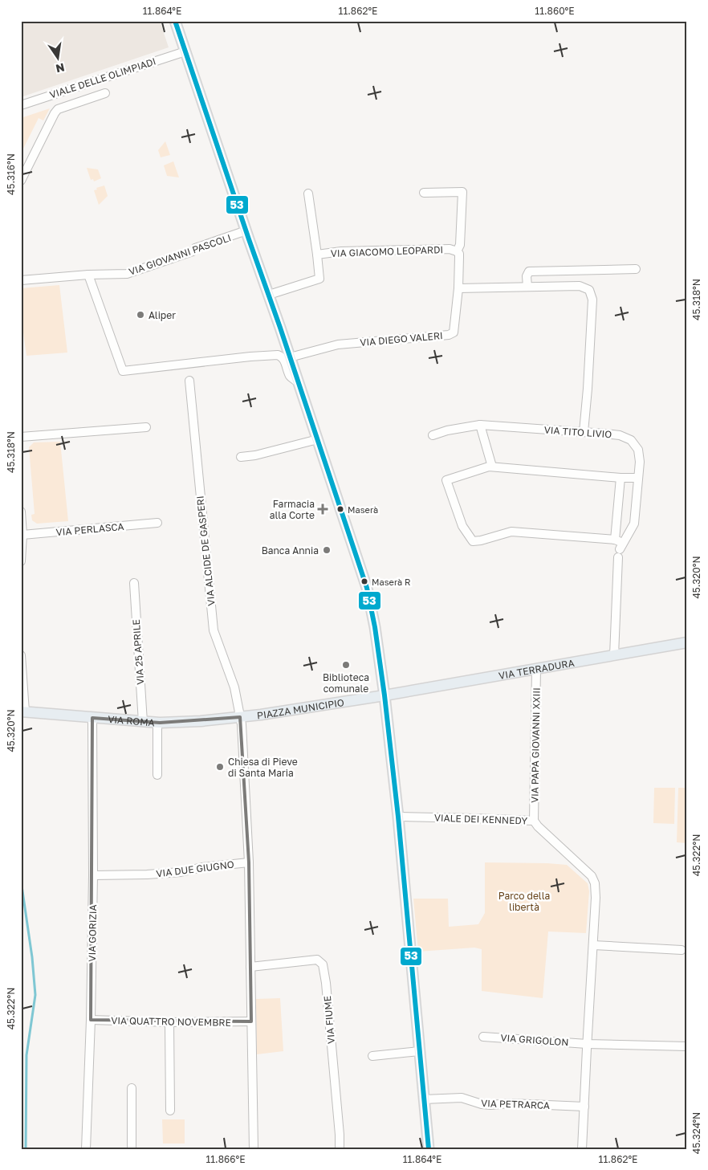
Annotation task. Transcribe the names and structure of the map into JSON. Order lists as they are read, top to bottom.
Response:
{
  "streets": {
    "main road": ["VIA TERRADURA", "PIAZZA MUNICIPIO", "VIA ROMA"],
    "street": [
      "VIALE DELLE OLIMPIADI",
      "VIA GIACOMO LEOPARDI",
      "VIA GIOVANNI PASCOLI",
      "VIA DIEGO VALERI",
      "VIA TITO LIVIO",
      "VIA PERLASCA",
      "VIA ALCIDE DE GASPERI",
      "VIA 25 APRILE",
      "VIA PAPA GIOVANNI XXIII",
      "VIALE DEI KENNEDY",
      "VIA DUE GIUGNO",
      "VIA GORIZIA",
      "VIA FIUME",
      "VIA QUATTRO NOVEMBRE",
      "VIA GRIGOLON",
      "VIA PETRARCA"
    ]
  },
  "crossings": [
    ["VIA GIACOMO LEOPARDI", "VIA DIEGO VALERI"],
    ["VIA TITO LIVIO", "VIA TERRADURA"],
    ["VIA ALCIDE DE GASPERI", "PIAZZA MUNICIPIO"],
    ["VIA ALCIDE DE GASPERI", "VIA ROMA"],
    ["VIA 25 APRILE", "VIA ROMA"],
    ["VIA TERRADURA", "PIAZZA MUNICIPIO"],
    ["VIA TERRADURA", "VIA PAPA GIOVANNI XXIII"],
    ["PIAZZA MUNICIPIO", "VIA ROMA"],
    ["VIA ROMA", "VIA GORIZIA"],
    ["VIA PAPA GIOVANNI XXIII", "VIALE DEI KENNEDY"],
    ["VIALE DEI KENNEDY", "VIA GRIGOLON"],
    ["VIALE DEI KENNEDY", "VIA PETRARCA"],
    ["VIA DUE GIUGNO", "VIA GORIZIA"],
    ["VIA GORIZIA", "VIA QUATTRO NOVEMBRE"]
  ],
  "parks": ["Parco della libertà"],
  "places": {
    "other": [
      "Aliper",
      "Maserà",
      "Banca Annia",
      "Maserà R",
      "Biblioteca comunale",
      "Chiesa di Pieve di Santa Maria"
    ],
    "health": ["Farmacia alla Corte"]
  },
  "lines": ["transit line 53"],
  "north": "bottom",
  "coordinates": [
    "11.864°E",
    "11.862°E",
    "11.860°E",
    "45.316°N",
    "45.318°N",
    "45.320°N",
    "45.322°N",
    "45.324°N",
    "11.866°E"
  ]
}
